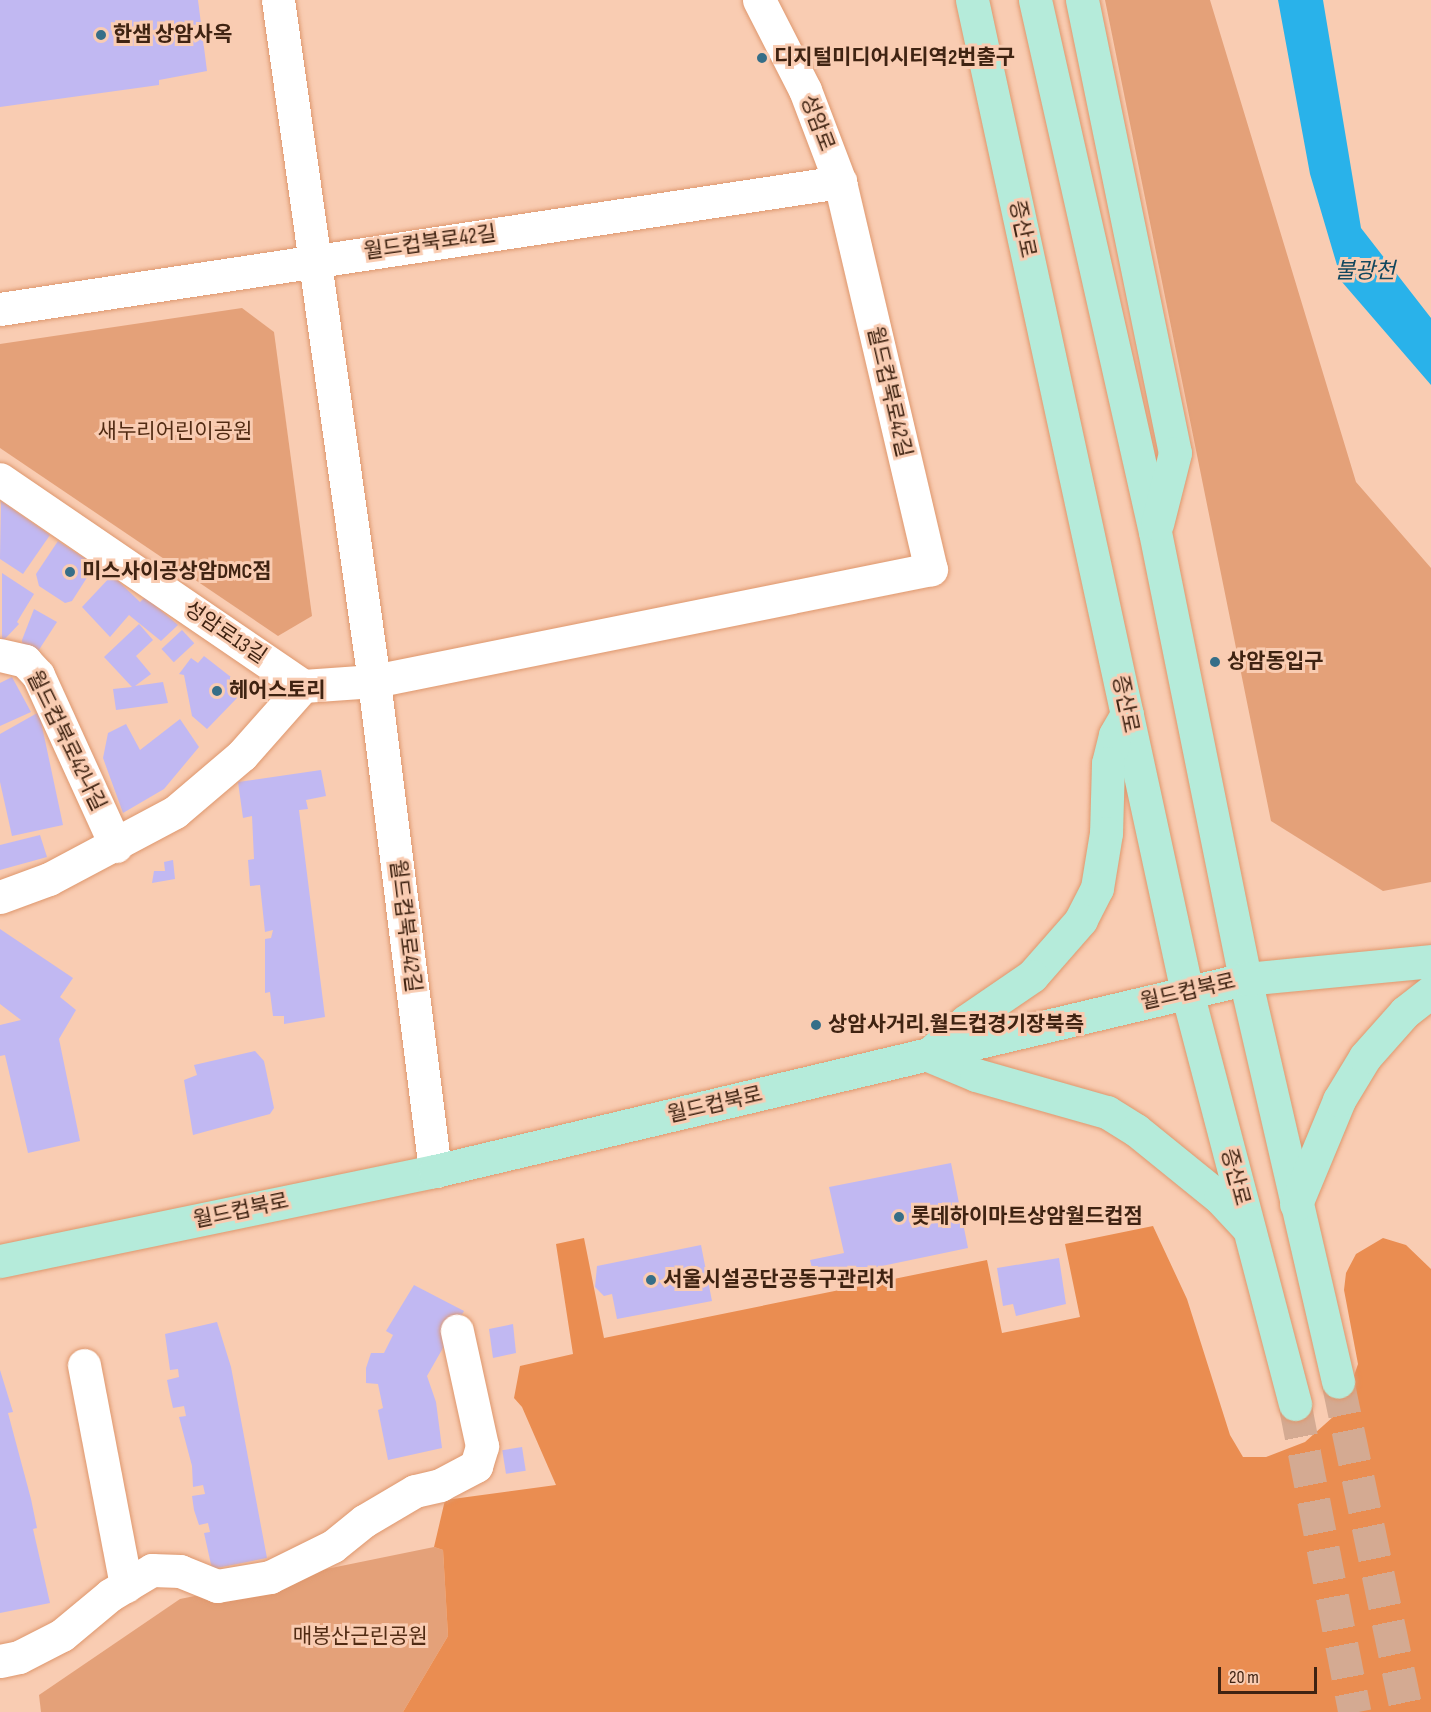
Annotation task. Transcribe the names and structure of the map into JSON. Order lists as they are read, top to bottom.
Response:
{
  "streets": {
    "main road": ["증산로", "월드컵북로"],
    "street": [
      "성암로",
      "월드컵북로42길",
      "성암로13길",
      "월드컵북로42나길"
    ]
  },
  "crossings": [
    ["성암로", "월드컵북로42길"],
    ["증산로", "월드컵북로"],
    ["월드컵북로42길", "월드컵북로"]
  ],
  "water": ["불광천"],
  "parks": ["새누리어린이공원", "매봉산근린공원"],
  "places": [
    "한샘 상암사옥",
    "디지털미디어시티역2번출구",
    "미스사이공상암DMC점",
    "상암동입구",
    "헤어스토리",
    "상암사거리.월드컵경기장북측",
    "롯데하이마트상암월드컵점",
    "서울시설공단공동구관리처"
  ],
  "scale_bar": "20 m"
}
